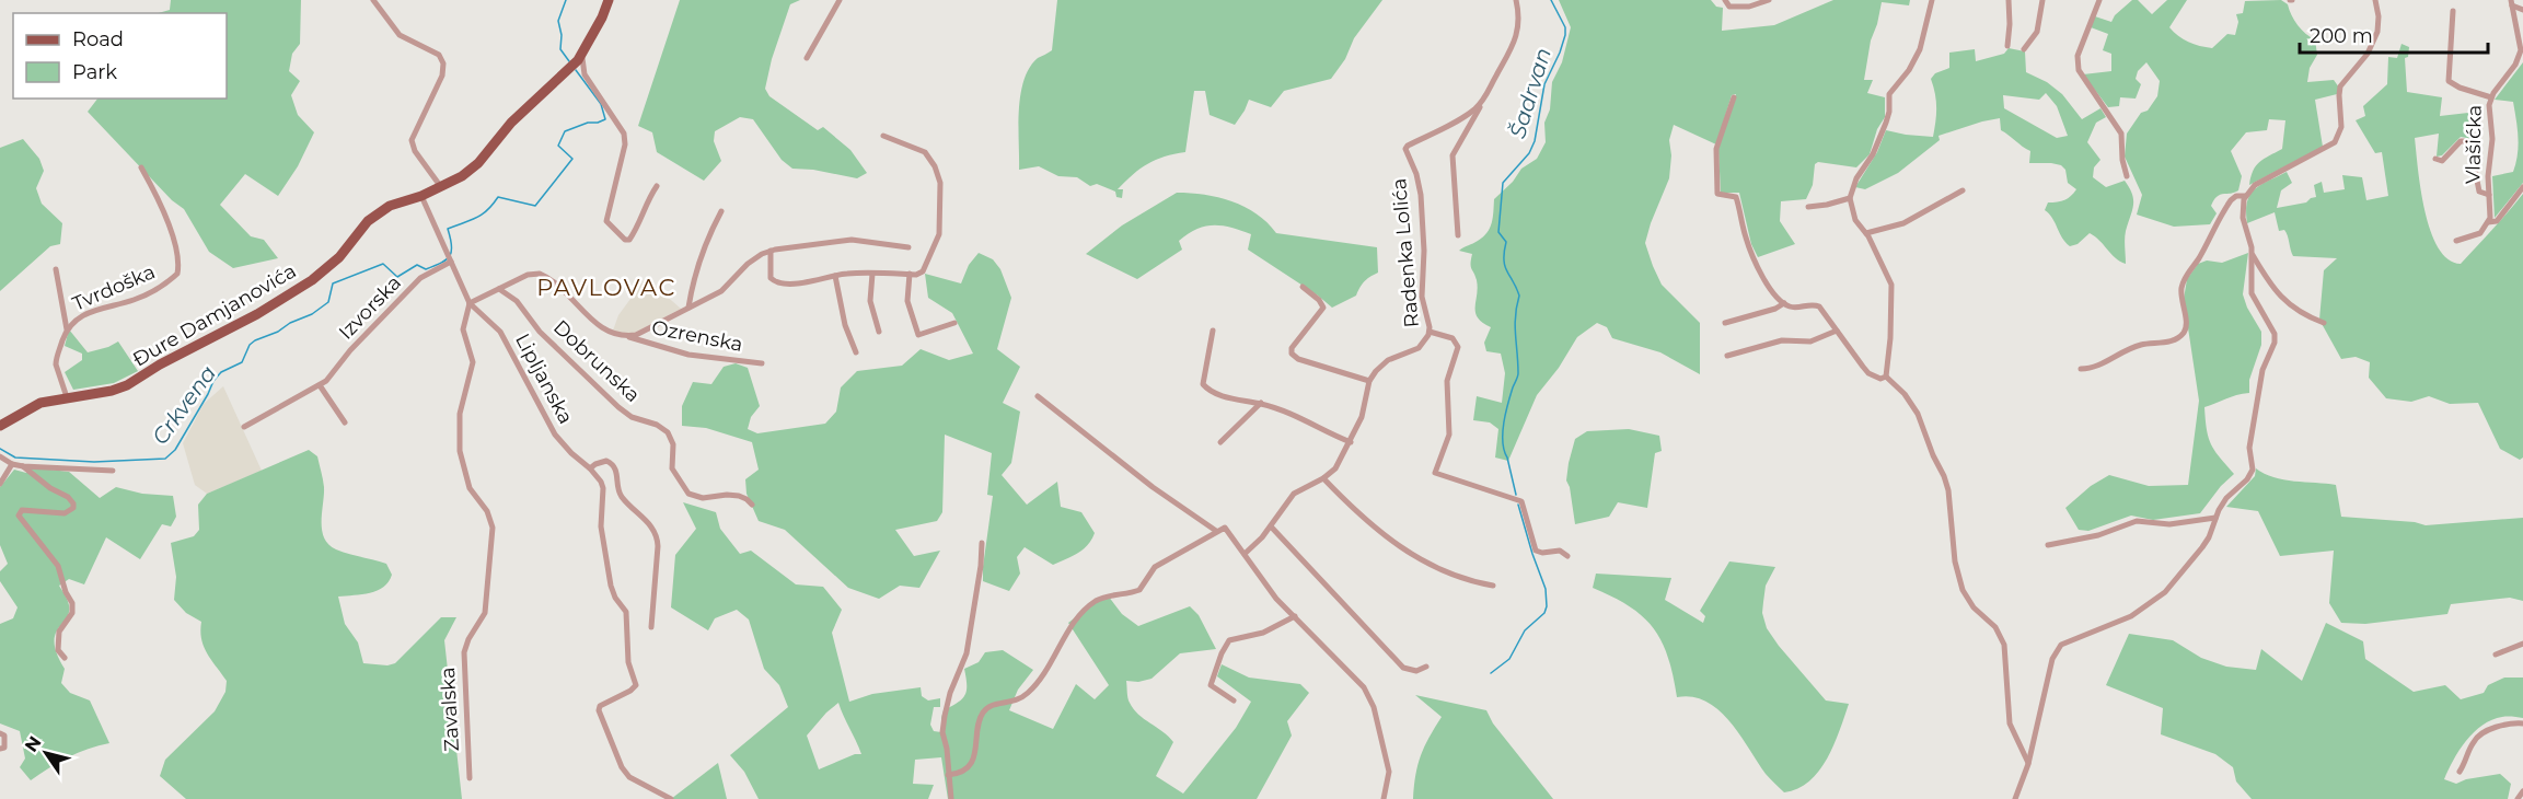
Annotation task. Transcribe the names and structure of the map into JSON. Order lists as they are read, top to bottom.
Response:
{
  "streets": {
    "main road": ["Đure Damjanovića"],
    "street": [
      "Vlašićka",
      "Radenka Lolića",
      "Tvrdoška",
      "Izvorska",
      "Ozrenska",
      "Dobrunska",
      "Lipljanska",
      "Zavalska"
    ]
  },
  "crossings": [
    ["Tvrdoška", "Đure Damjanovića"],
    ["Izvorska", "Lipljanska"],
    ["Đure Damjanovića", "Lipljanska"],
    ["Ozrenska", "Dobrunska"],
    ["Ozrenska", "Lipljanska"],
    ["Ozrenska", "Zavalska"],
    ["Lipljanska", "Zavalska"]
  ],
  "districts": ["PAVLOVAC"],
  "water": ["Šadrvan", "Crkvena"],
  "legend": ["Road", "Park"],
  "scale_bar": "200 m",
  "north": "top left"
}
